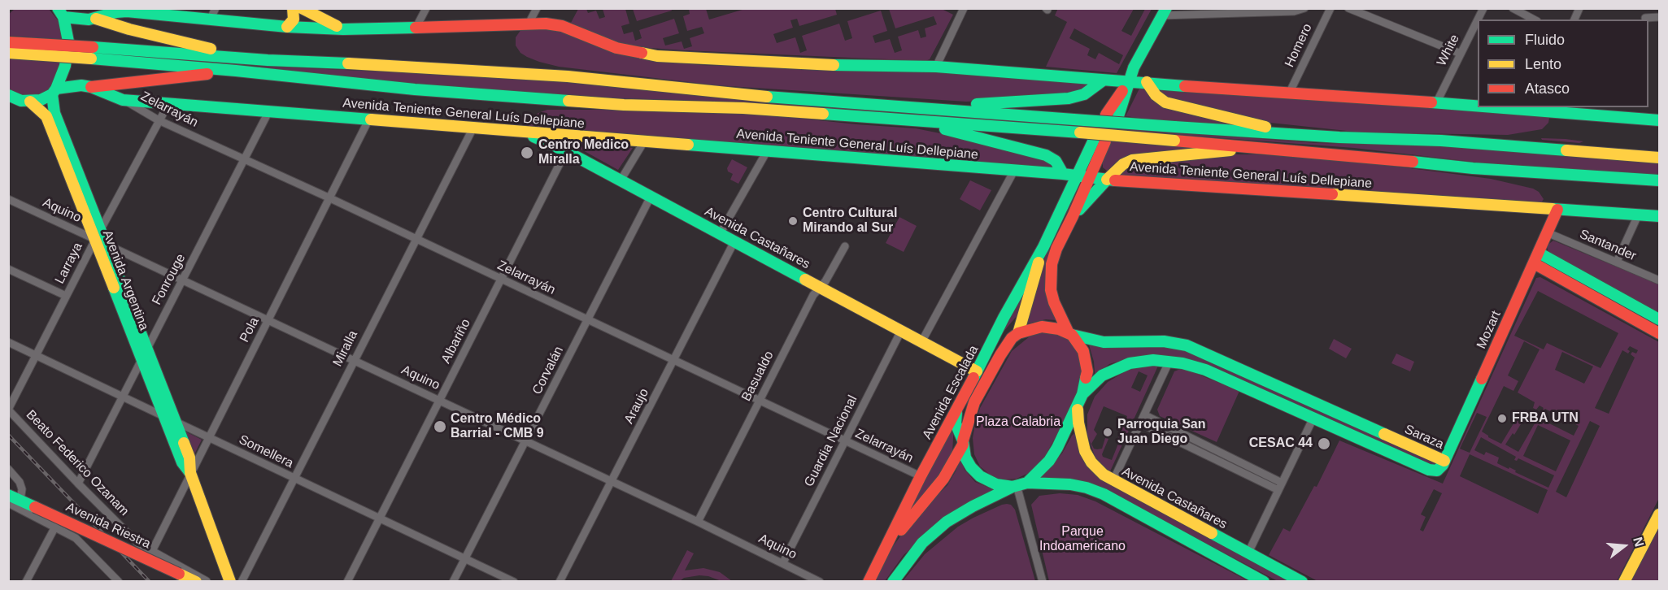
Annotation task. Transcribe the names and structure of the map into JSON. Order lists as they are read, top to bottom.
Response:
{
  "streets": {
    "main road": [
      "Avenida Teniente General Luís Dellepiane",
      "Avenida Castañares",
      "Avenida Argentina",
      "Mozart",
      "Avenida Escalada",
      "Saraza",
      "Avenida Riestra"
    ],
    "street": [
      "Homero",
      "White",
      "Zelarrayán",
      "Aquino",
      "Santander",
      "Larraya",
      "Fonrouge",
      "Pola",
      "Albariño",
      "Miralla",
      "Corvalán",
      "Basualdo",
      "Araujo",
      "Guardia Nacional",
      "Somellera",
      "Beato Federico Ozanam"
    ]
  },
  "crossings": [
    ["Zelarrayán", "Avenida Teniente General Luís Dellepiane"],
    ["Zelarrayán", "Larraya"],
    ["Zelarrayán", "Fonrouge"],
    ["Zelarrayán", "Pola"],
    ["Zelarrayán", "Albariño"],
    ["Zelarrayán", "Miralla"],
    ["Zelarrayán", "Corvalán"],
    ["Zelarrayán", "Basualdo"],
    ["Zelarrayán", "Avenida Escalada"],
    ["Zelarrayán", "Araujo"],
    ["Zelarrayán", "Guardia Nacional"],
    ["Avenida Teniente General Luís Dellepiane", "Avenida Castañares"],
    ["Avenida Teniente General Luís Dellepiane", "Larraya"],
    ["Avenida Teniente General Luís Dellepiane", "Fonrouge"],
    ["Avenida Teniente General Luís Dellepiane", "Avenida Argentina"],
    ["Avenida Teniente General Luís Dellepiane", "Pola"],
    ["Avenida Teniente General Luís Dellepiane", "Mozart"],
    ["Avenida Teniente General Luís Dellepiane", "Albariño"],
    ["Avenida Teniente General Luís Dellepiane", "Miralla"],
    ["Avenida Teniente General Luís Dellepiane", "Avenida Escalada"],
    ["Aquino", "Larraya"],
    ["Aquino", "Fonrouge"],
    ["Aquino", "Avenida Argentina"],
    ["Aquino", "Pola"],
    ["Aquino", "Albariño"],
    ["Aquino", "Miralla"],
    ["Aquino", "Corvalán"],
    ["Aquino", "Basualdo"],
    ["Aquino", "Araujo"],
    ["Aquino", "Guardia Nacional"],
    ["Avenida Castañares", "Albariño"],
    ["Avenida Castañares", "Corvalán"],
    ["Avenida Castañares", "Basualdo"],
    ["Avenida Castañares", "Avenida Escalada"],
    ["Avenida Castañares", "Araujo"],
    ["Avenida Castañares", "Saraza"],
    ["Avenida Castañares", "Guardia Nacional"],
    ["Santander", "Mozart"],
    ["Larraya", "Avenida Argentina"],
    ["Larraya", "Somellera"],
    ["Larraya", "Beato Federico Ozanam"],
    ["Fonrouge", "Avenida Argentina"],
    ["Fonrouge", "Somellera"],
    ["Fonrouge", "Beato Federico Ozanam"],
    ["Avenida Argentina", "Pola"],
    ["Avenida Argentina", "Somellera"],
    ["Pola", "Somellera"],
    ["Pola", "Beato Federico Ozanam"],
    ["Pola", "Avenida Riestra"],
    ["Mozart", "Saraza"],
    ["Albariño", "Somellera"],
    ["Miralla", "Somellera"],
    ["Corvalán", "Somellera"],
    ["Avenida Escalada", "Saraza"],
    ["Beato Federico Ozanam", "Avenida Riestra"]
  ],
  "parks": ["Plaza Calabria", "Parque Indoamericano"],
  "places": [
    "Centro Medico Miralla",
    "Centro Cultural Mirando al Sur",
    "FRBA UTN",
    "Centro Médico Barrial - CMB 9",
    "Parroquia San Juan Diego",
    "CESAC 44"
  ],
  "legend": ["Fluido", "Lento", "Atasco"],
  "north": "right"
}
